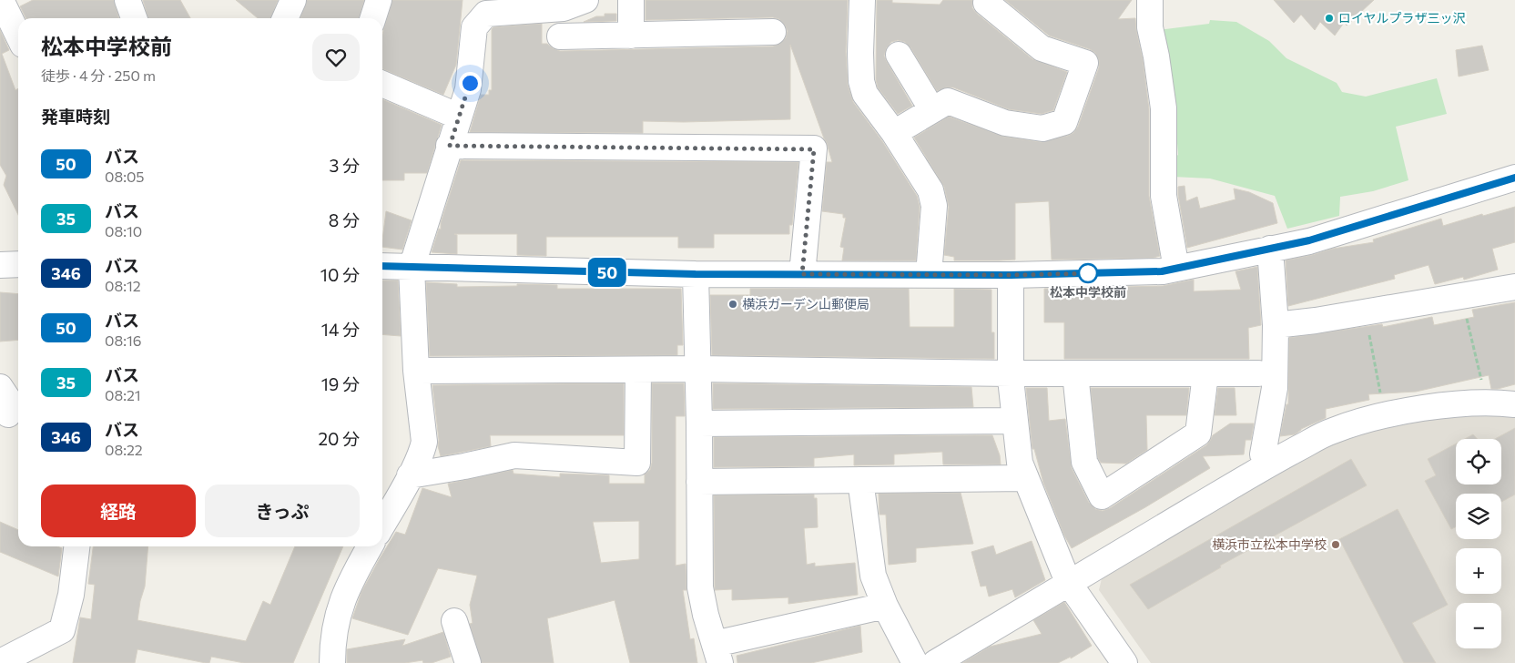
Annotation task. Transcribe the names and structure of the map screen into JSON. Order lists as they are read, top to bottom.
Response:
{
  "places": [
    "ロイヤルプラザ三ッ沢",
    "松本中学校前",
    "横浜ガーデン山郵便局",
    "横浜市立松本中学校"
  ],
  "lines": ["bus line 50"],
  "page": {
    "on_map": "50",
    "heading": [
      ["松本中学校前", "徒歩 · 4 分 · 250 m"],
      "発車時刻"
    ],
    "list": [
      {
        "mark": "50",
        "name": "バス",
        "note": "08:05",
        "value": "3 分"
      },
      {
        "mark": "35",
        "name": "バス",
        "note": "08:10",
        "value": "8 分"
      },
      {
        "mark": "346",
        "name": "バス",
        "note": "08:12",
        "value": "10 分"
      },
      {
        "mark": "50",
        "name": "バス",
        "note": "08:16",
        "value": "14 分"
      },
      {
        "mark": "35",
        "name": "バス",
        "note": "08:21",
        "value": "19 分"
      },
      {
        "mark": "346",
        "name": "バス",
        "note": "08:22",
        "value": "20 分"
      }
    ],
    "map_buttons": ["+", "−"],
    "buttons": ["経路", "きっぷ"]
  }
}
